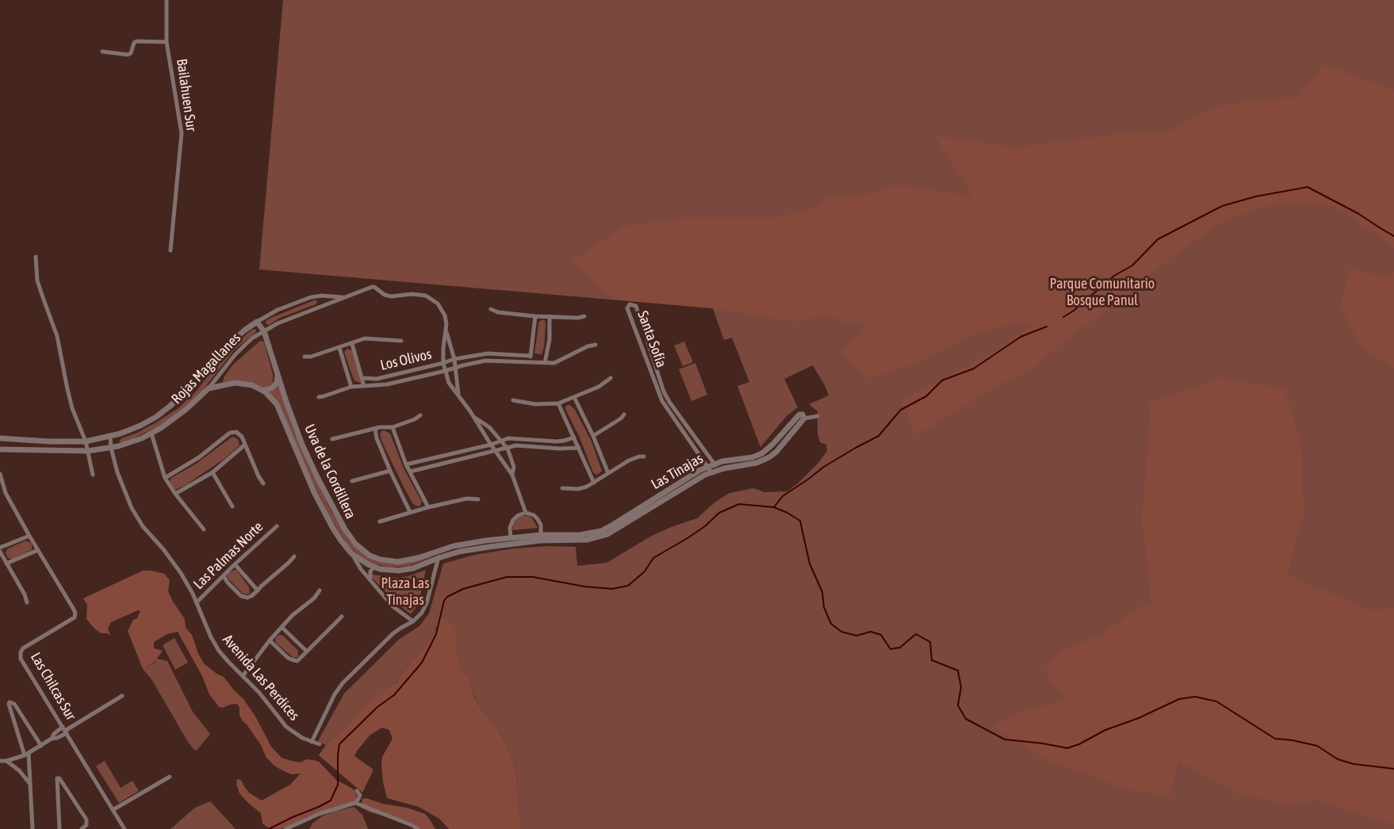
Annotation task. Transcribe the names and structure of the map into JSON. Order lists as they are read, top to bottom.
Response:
{
  "streets": {
    "street": [
      "Bailahuen Sur",
      "Santa Sofía",
      "Los Olivos",
      "Rojas Magallanes",
      "Uva de la Cordillera",
      "Las Tinajas",
      "Las Palmas Norte",
      "Avenida Las Perdices",
      "Las Chilcas Sur"
    ]
  },
  "crossings": [
    ["Santa Sofía", "Las Tinajas"],
    ["Rojas Magallanes", "Uva de la Cordillera"],
    ["Rojas Magallanes", "Avenida Las Perdices"],
    ["Uva de la Cordillera", "Las Tinajas"],
    ["Las Palmas Norte", "Avenida Las Perdices"]
  ],
  "parks": ["Parque Comunitario Bosque Panul", "Plaza Las Tinajas"]
}
